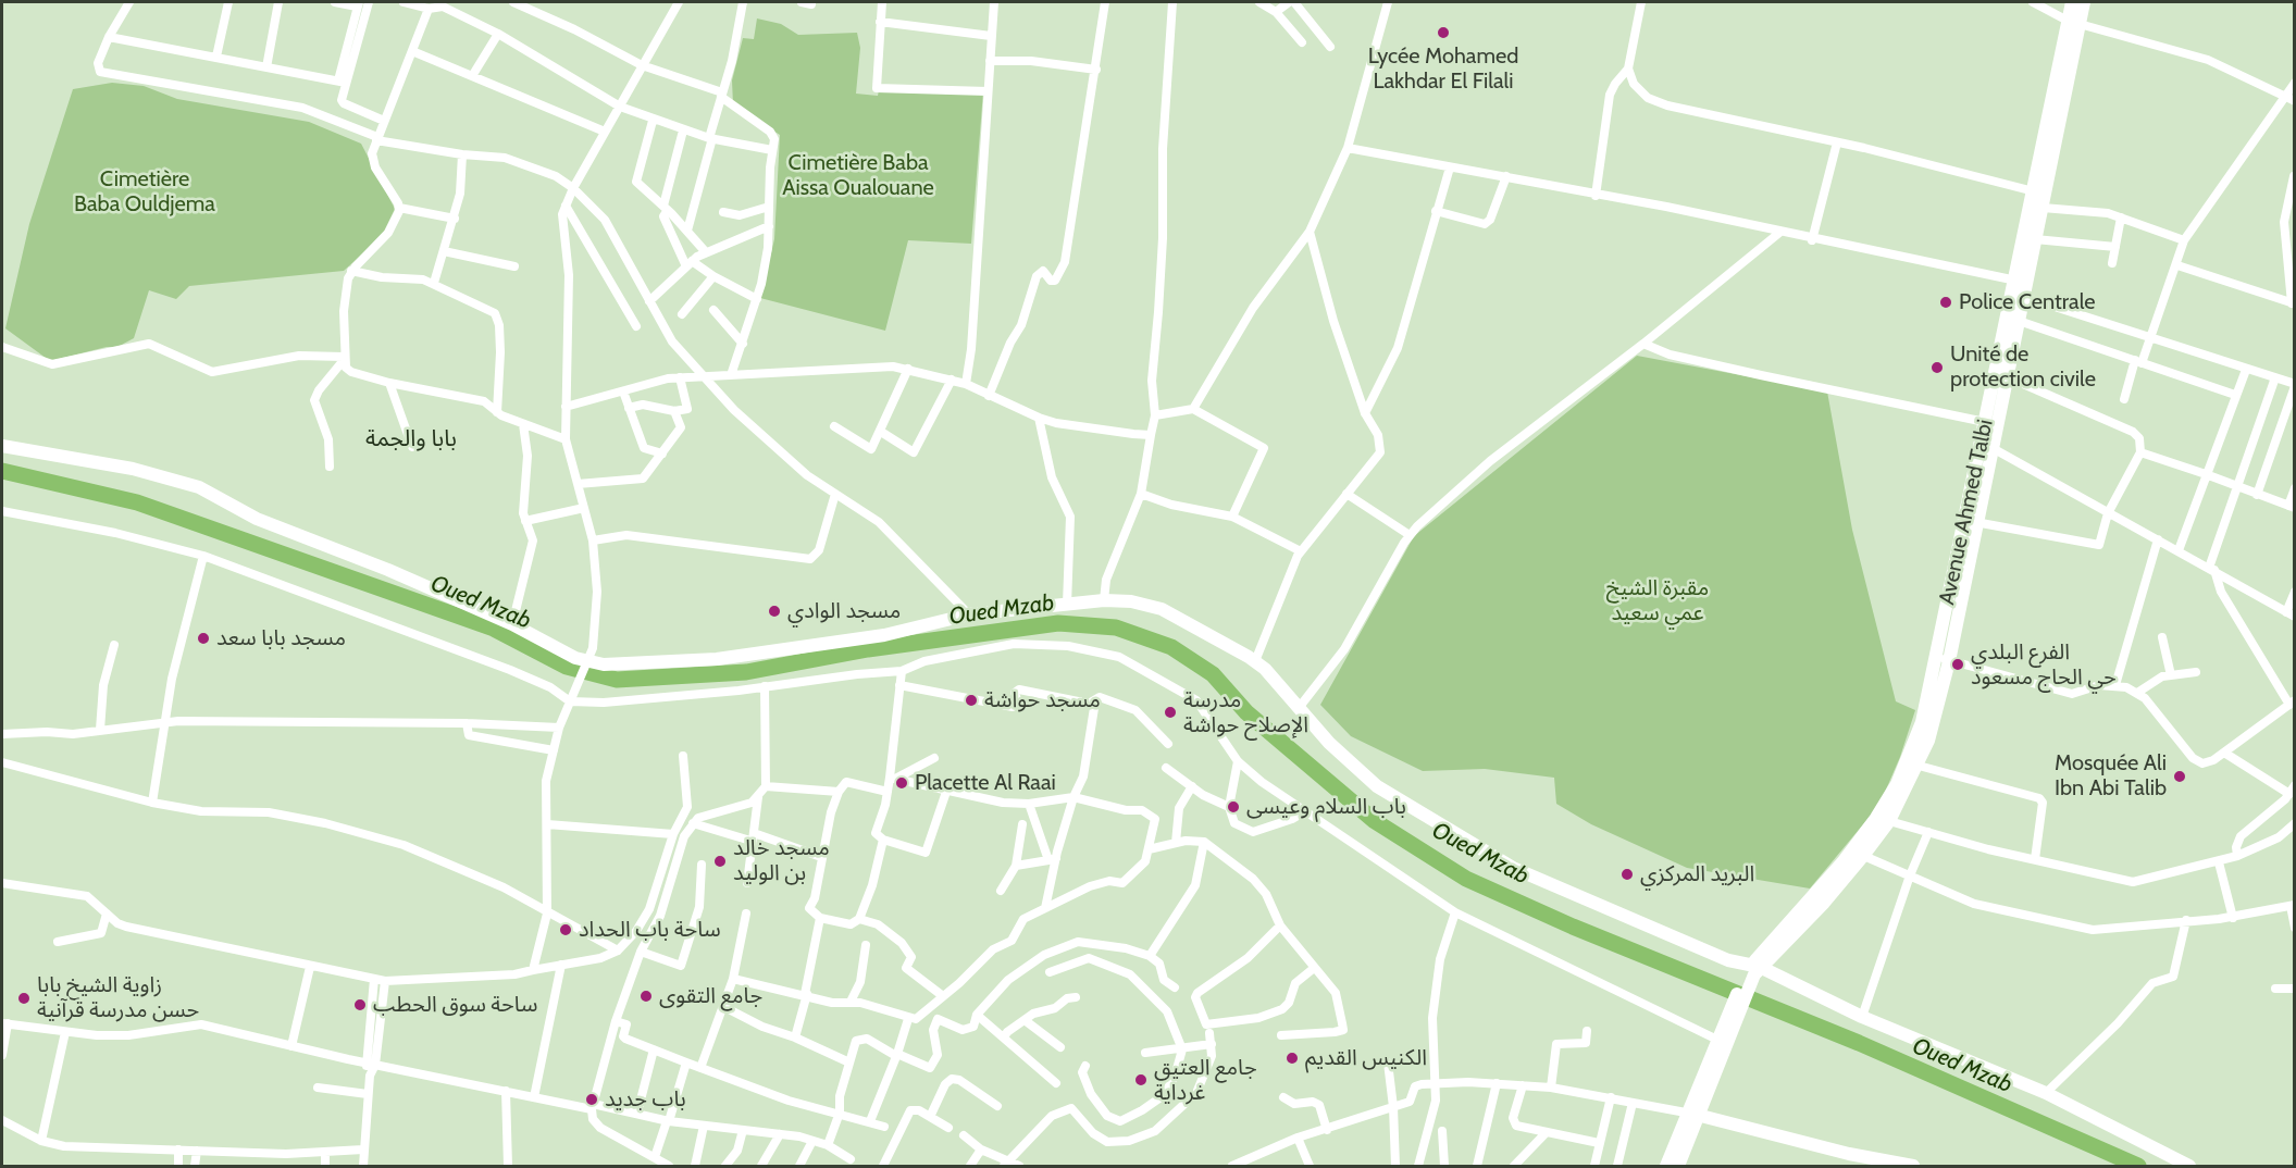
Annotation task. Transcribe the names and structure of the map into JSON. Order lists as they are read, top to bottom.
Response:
{
  "streets": {
    "main road": ["Avenue Ahmed Talbi"]
  },
  "districts": ["بابا والجمة"],
  "water": ["Oued Mzab"],
  "parks": ["Cimetière Baba Aissa Oualouane", "Cimetière Baba Ouldjema", "مقبرة الشيخ عمي سعيد"],
  "places": [
    "Lycée Mohamed Lakhdar El Filali",
    "Police Centrale",
    "Unité de protection civile",
    "مسجد الوادي",
    "مسجد بابا سعد",
    "الفرع البلدي حي الحاج مسعود",
    "مسجد حواشة",
    "مدرسة الإصلاح حواشة",
    "Mosquée Ali Ibn Abi Talib",
    "Placette Al Raai",
    "باب السلام وعيسى",
    "مسجد خالد بن الوليد",
    "البريد المركزي",
    "ساحة باب الحداد",
    "جامع التقوى",
    "زاوية الشيخ بابا حسن مدرسة قرآنية",
    "ساحة سوق الحطب",
    "الكنيس القديم",
    "جامع العتيق غرداية",
    "باب جديد"
  ]
}
